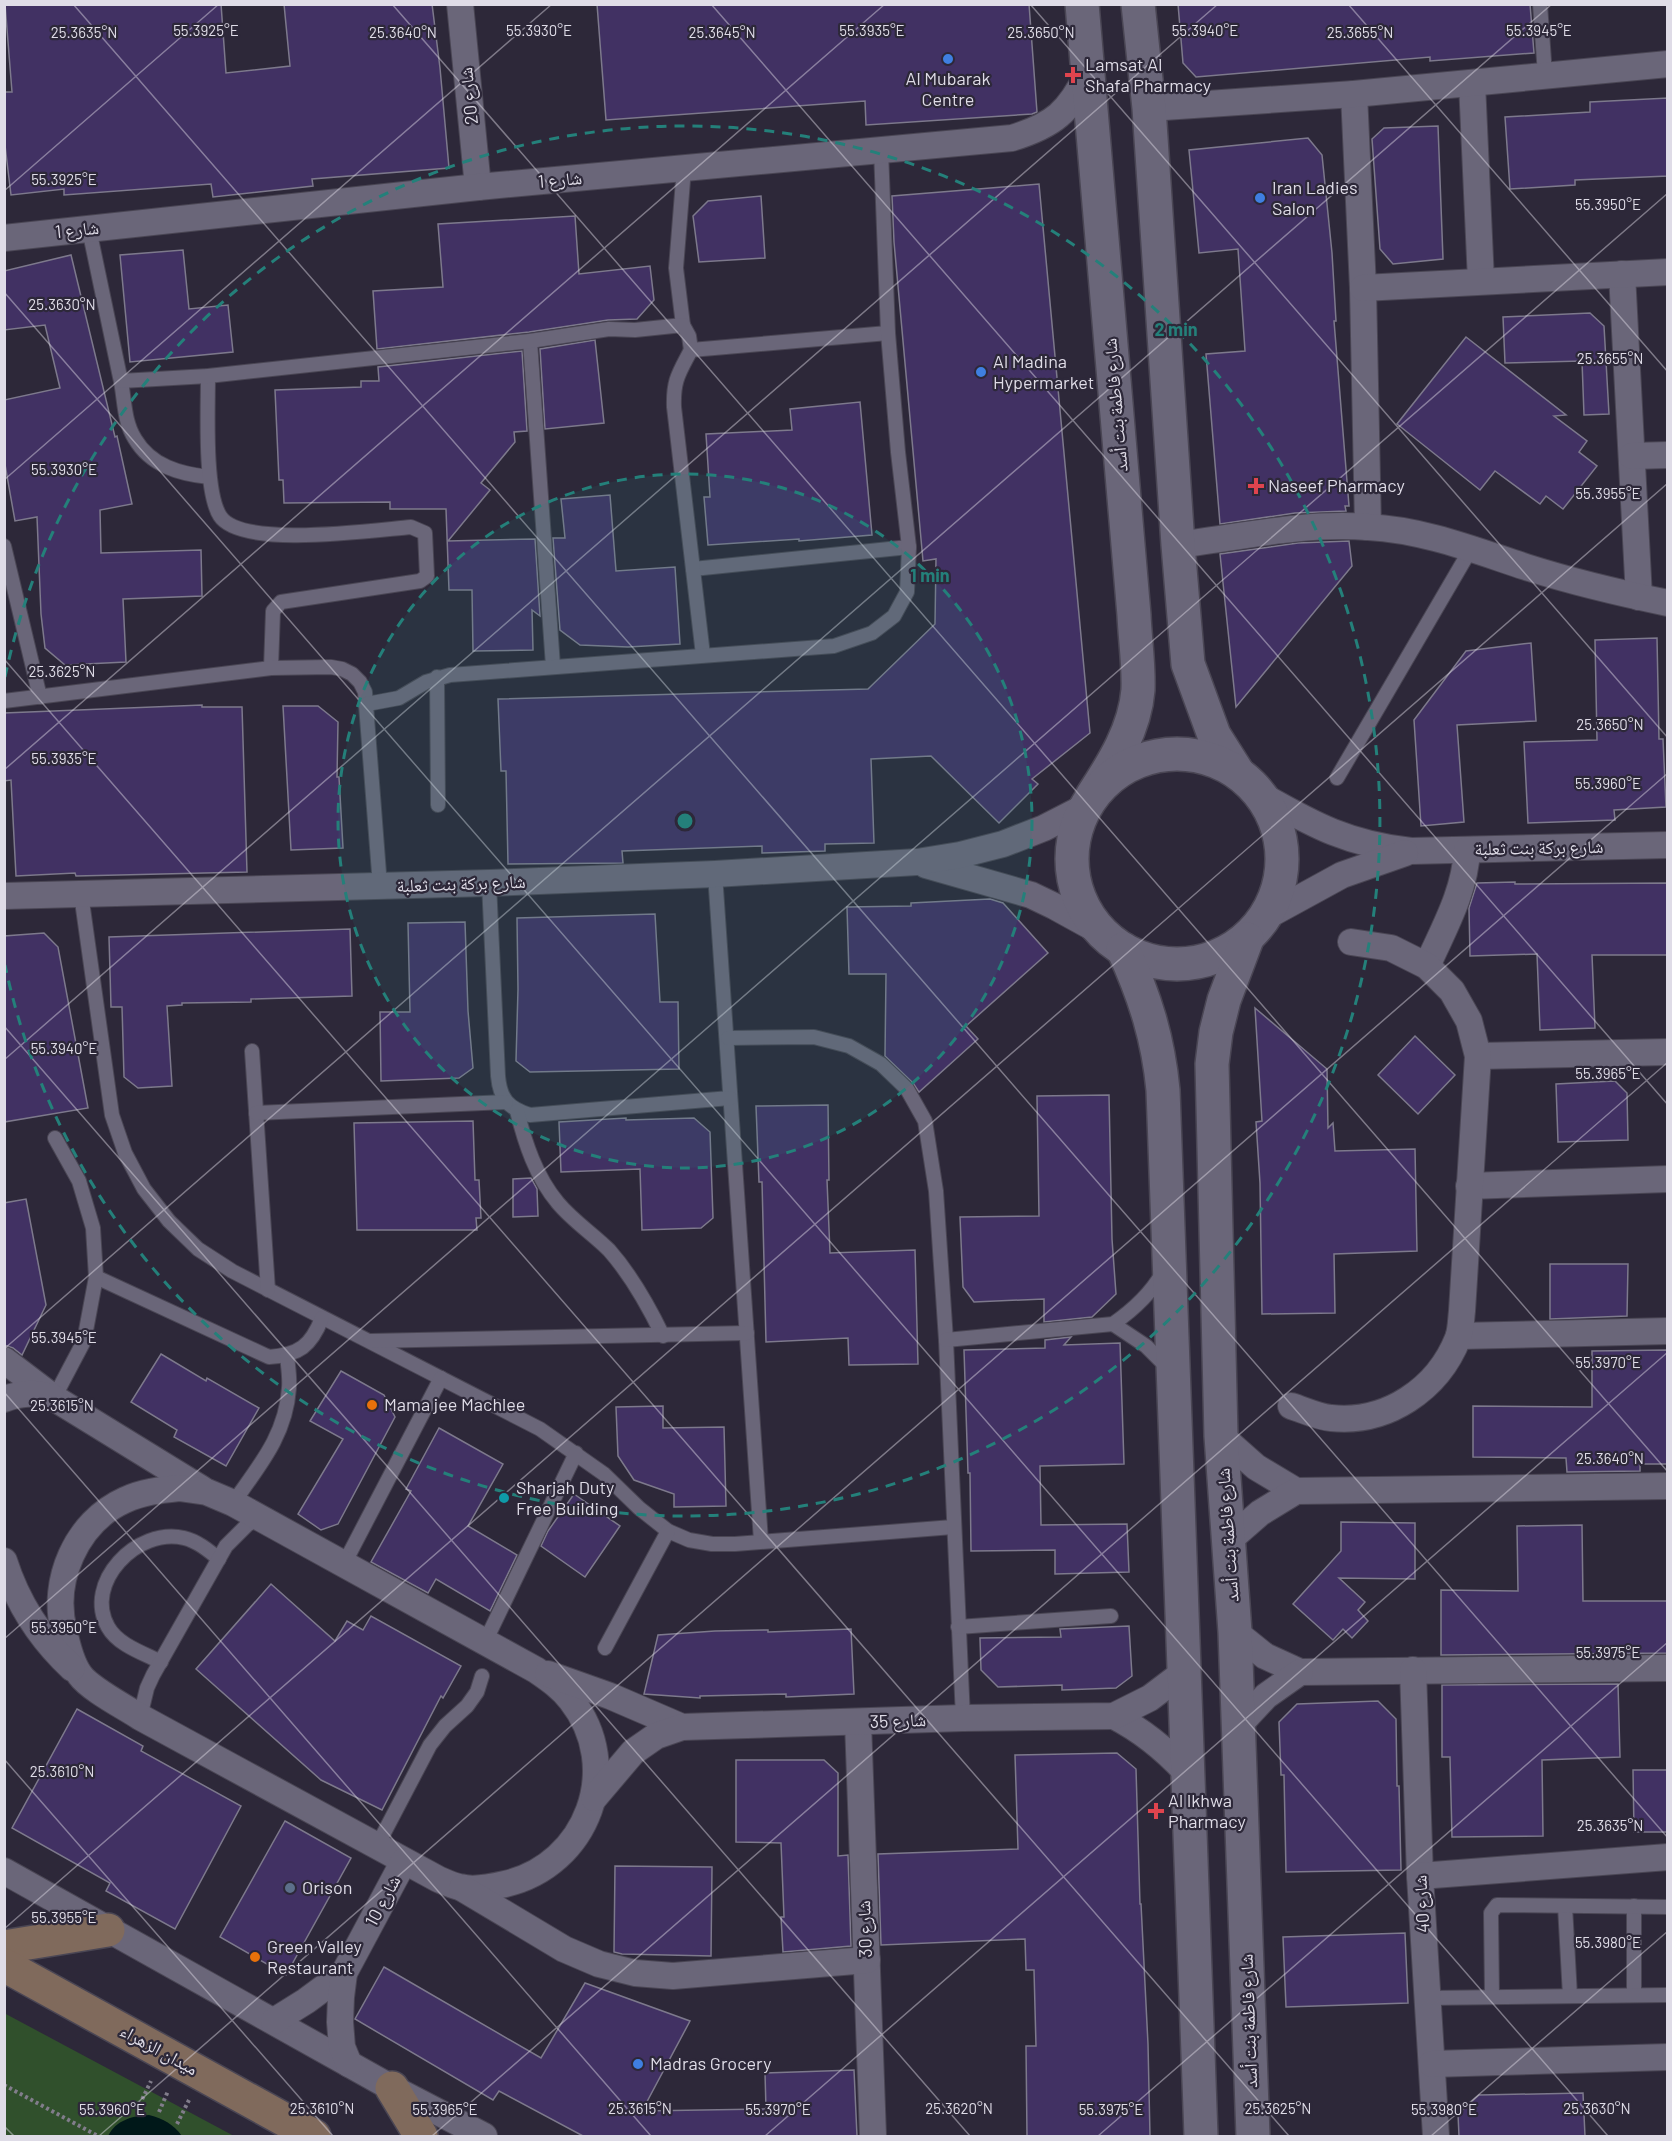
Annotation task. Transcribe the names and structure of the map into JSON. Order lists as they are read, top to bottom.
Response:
{
  "streets": {
    "main road": ["ميدان الزهراء"],
    "street": [
      "شارع 20",
      "شارع 1",
      "شارع فاطمة بنت أسد",
      "شارع بركة بنت ثعلبة",
      "شارع 35",
      "شارع 10",
      "شارع 40",
      "شارع 30"
    ]
  },
  "crossings": [
    ["شارع 20", "شارع 1"],
    ["شارع 1", "شارع فاطمة بنت أسد"],
    ["شارع فاطمة بنت أسد", "شارع بركة بنت ثعلبة"],
    ["شارع 35", "شارع 30"]
  ],
  "places": {
    "other": [
      "Al Mubarak Centre",
      "Iran Ladies Salon",
      "Al Madina Hypermarket",
      "Mama jee Machlee",
      "Sharjah Duty Free Building",
      "Orison",
      "Green Valley Restaurant",
      "Madras Grocery"
    ],
    "health": ["Lamsat Al Shafa Pharmacy", "Naseef Pharmacy", "Al Ikhwa Pharmacy"]
  },
  "coordinates": [
    "55.3925°E",
    "55.3930°E",
    "55.3935°E",
    "55.3940°E",
    "55.3945°E",
    "25.3635°N",
    "25.3645°N",
    "25.3650°N",
    "25.3655°N",
    "25.3640°N",
    "55.3950°E",
    "25.3630°N",
    "55.3955°E",
    "25.3625°N",
    "55.3960°E",
    "55.3965°E",
    "55.3970°E",
    "25.3615°N",
    "55.3975°E",
    "25.3610°N",
    "55.3980°E",
    "25.3620°N"
  ],
  "rings": ["2 min", "1 min"]
}
